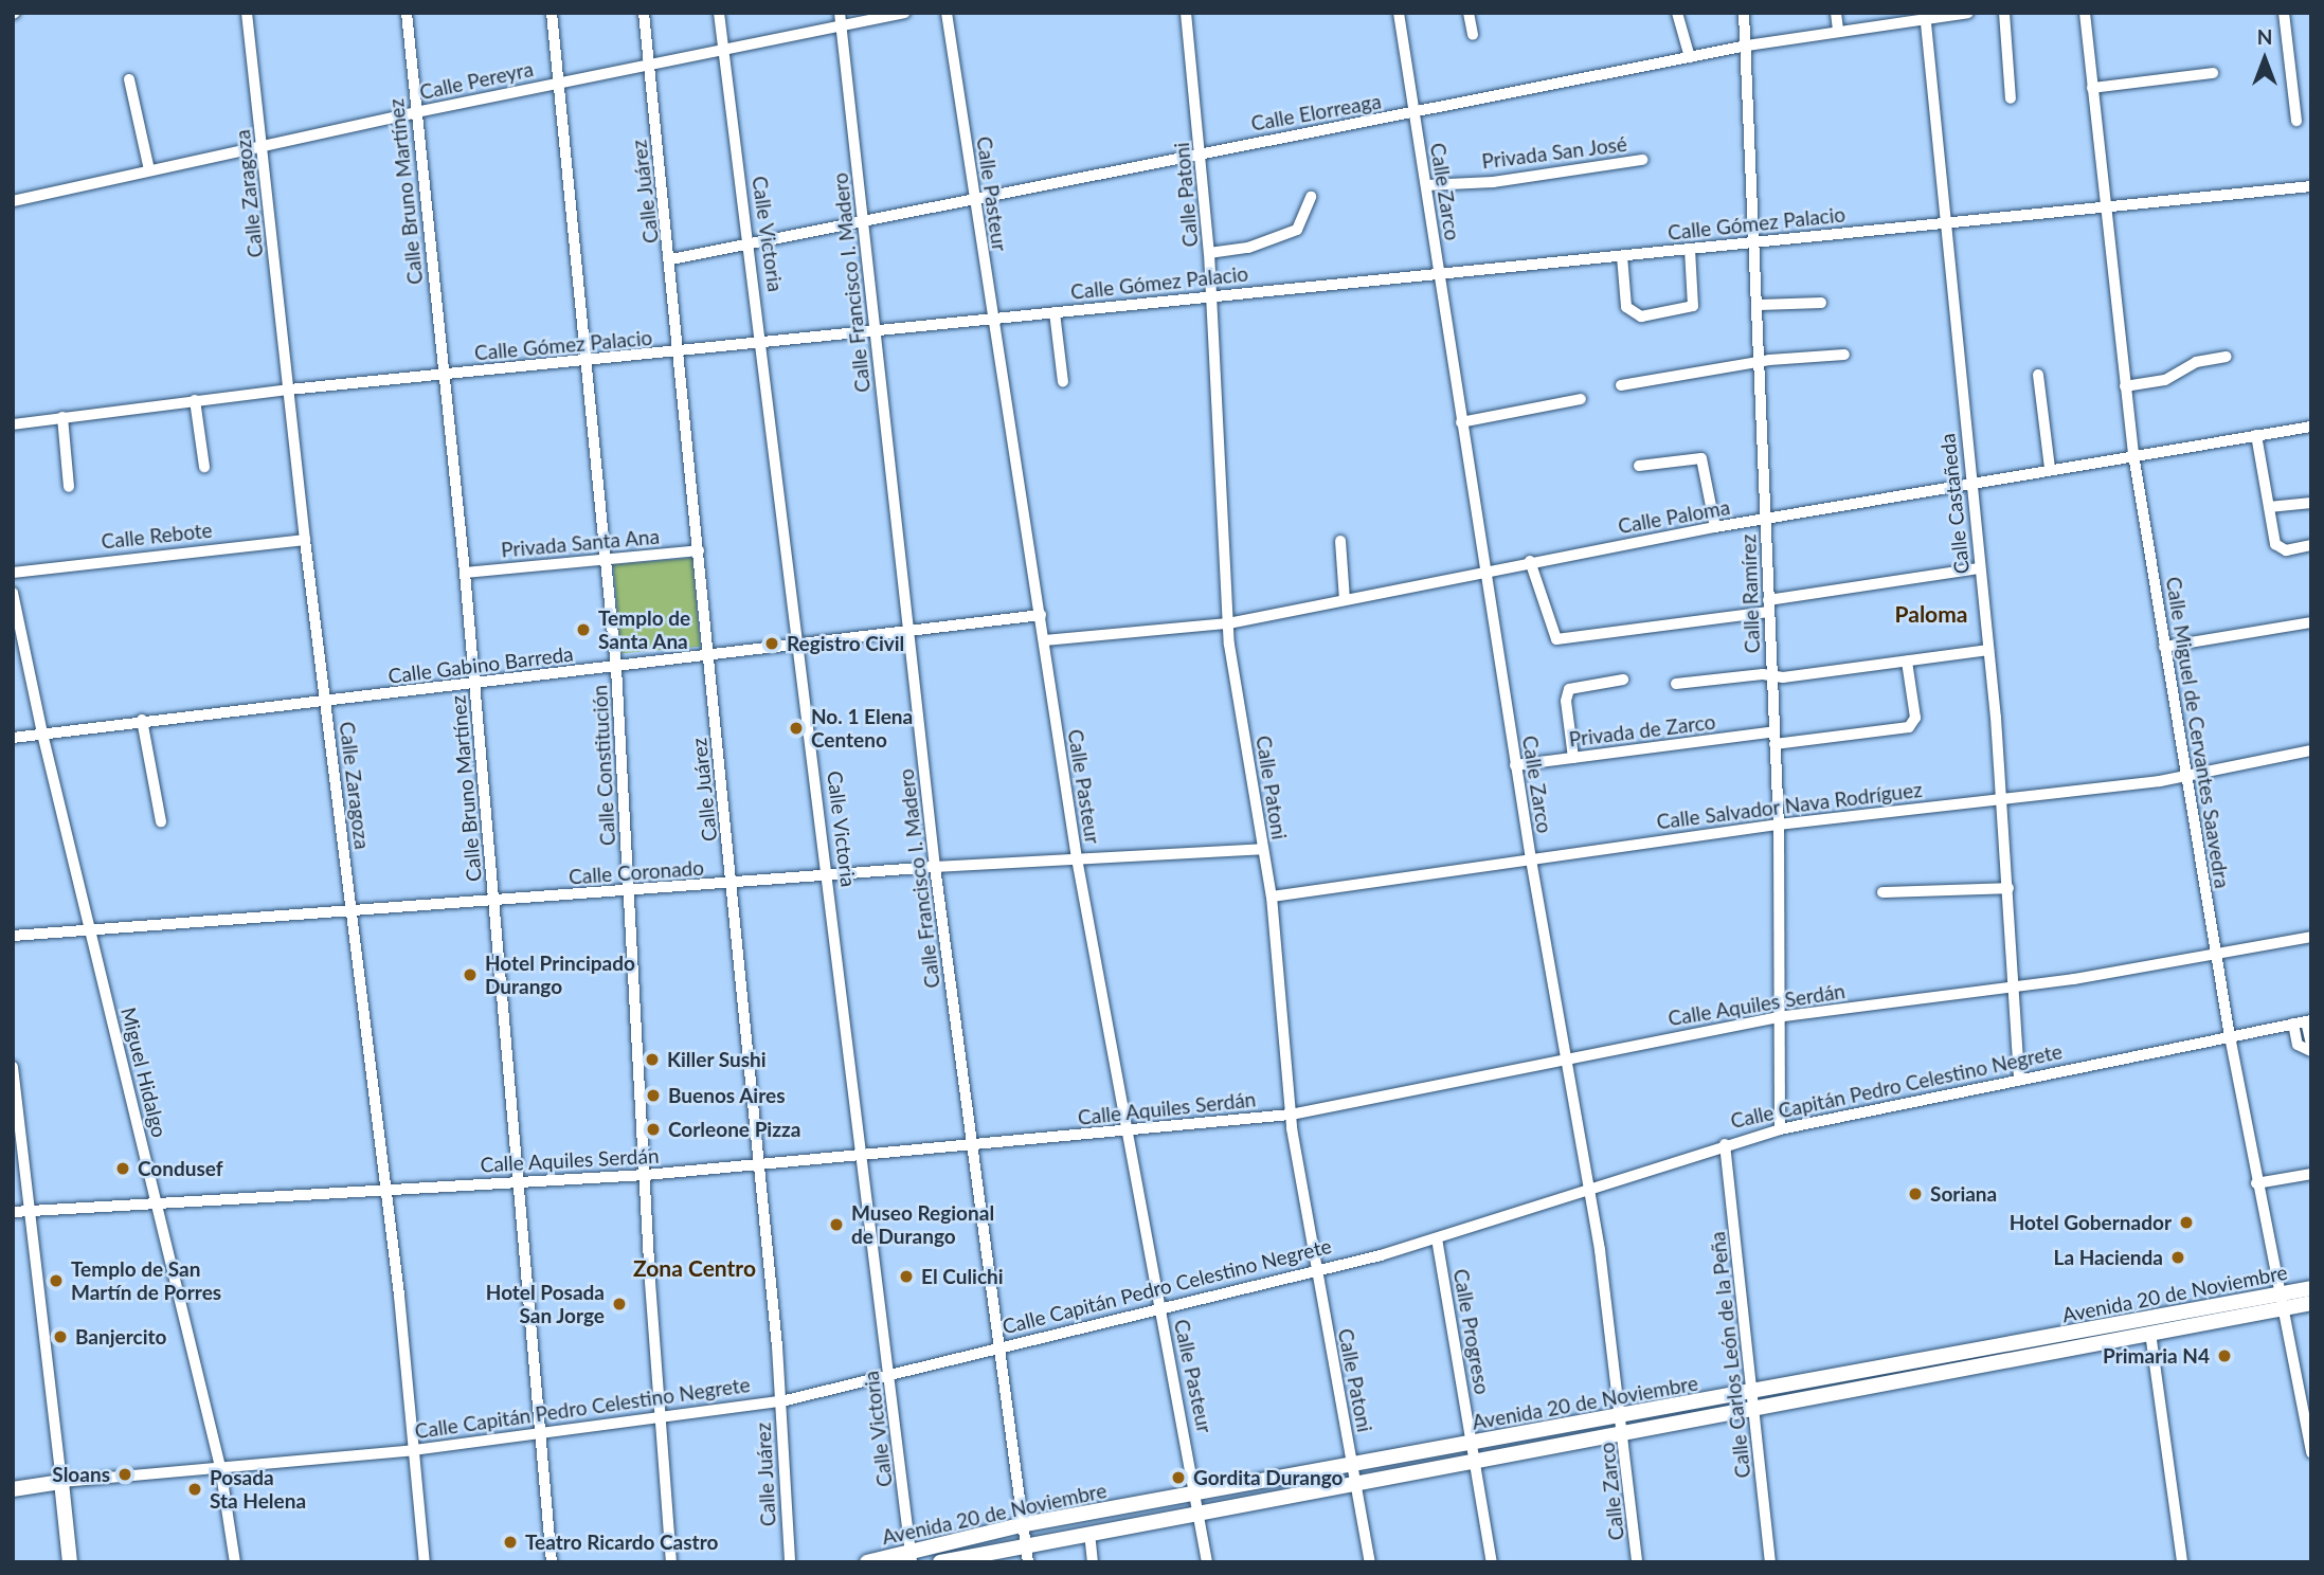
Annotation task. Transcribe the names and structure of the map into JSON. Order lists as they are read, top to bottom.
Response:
{
  "streets": {
    "main road": ["Calle Capitán Pedro Celestino Negrete", "Avenida 20 de Noviembre"],
    "street": [
      "Calle Pereyra",
      "Calle Elorreaga",
      "Privada San José",
      "Calle Bruno Martínez",
      "Calle Juárez",
      "Calle Zarco",
      "Calle Zaragoza",
      "Calle Pasteur",
      "Calle Patoni",
      "Calle Gómez Palacio",
      "Calle Victoria",
      "Calle Francisco I. Madero",
      "Calle Castañeda",
      "Calle Paloma",
      "Calle Rebote",
      "Privada Santa Ana",
      "Calle Ramírez",
      "Calle Gabino Barreda",
      "Privada de Zarco",
      "Calle Miguel de Cervantes Saavedra",
      "Calle Constitución",
      "Calle Salvador Nava Rodríguez",
      "Calle Coronado",
      "Calle Aquiles Serdán",
      "Miguel Hidalgo",
      "Calle Progreso",
      "Calle Carlos León de la Peña"
    ]
  },
  "crossings": [
    ["Calle Pereyra", "Calle Bruno Martínez"],
    ["Calle Pereyra", "Calle Juárez"],
    ["Calle Pereyra", "Calle Zaragoza"],
    ["Calle Pereyra", "Calle Victoria"],
    ["Calle Pereyra", "Calle Francisco I. Madero"],
    ["Calle Pereyra", "Calle Constitución"],
    ["Calle Elorreaga", "Calle Juárez"],
    ["Calle Elorreaga", "Calle Zarco"],
    ["Calle Elorreaga", "Calle Pasteur"],
    ["Calle Elorreaga", "Calle Patoni"],
    ["Calle Elorreaga", "Calle Victoria"],
    ["Calle Elorreaga", "Calle Francisco I. Madero"],
    ["Calle Elorreaga", "Calle Castañeda"],
    ["Calle Elorreaga", "Calle Ramírez"],
    ["Privada San José", "Calle Zarco"],
    ["Calle Bruno Martínez", "Calle Gómez Palacio"],
    ["Calle Bruno Martínez", "Privada Santa Ana"],
    ["Calle Bruno Martínez", "Calle Gabino Barreda"],
    ["Calle Bruno Martínez", "Calle Coronado"],
    ["Calle Bruno Martínez", "Calle Aquiles Serdán"],
    ["Calle Bruno Martínez", "Calle Capitán Pedro Celestino Negrete"],
    ["Calle Juárez", "Calle Gómez Palacio"],
    ["Calle Juárez", "Privada Santa Ana"],
    ["Calle Juárez", "Calle Gabino Barreda"],
    ["Calle Juárez", "Calle Coronado"],
    ["Calle Juárez", "Calle Aquiles Serdán"],
    ["Calle Juárez", "Calle Capitán Pedro Celestino Negrete"],
    ["Calle Zarco", "Calle Gómez Palacio"],
    ["Calle Zarco", "Calle Paloma"],
    ["Calle Zarco", "Privada de Zarco"],
    ["Calle Zarco", "Calle Salvador Nava Rodríguez"],
    ["Calle Zarco", "Calle Aquiles Serdán"],
    ["Calle Zarco", "Calle Capitán Pedro Celestino Negrete"],
    ["Calle Zarco", "Avenida 20 de Noviembre"],
    ["Calle Zaragoza", "Calle Gómez Palacio"],
    ["Calle Zaragoza", "Calle Rebote"],
    ["Calle Zaragoza", "Calle Gabino Barreda"],
    ["Calle Zaragoza", "Calle Coronado"],
    ["Calle Zaragoza", "Calle Aquiles Serdán"],
    ["Calle Zaragoza", "Calle Capitán Pedro Celestino Negrete"],
    ["Calle Pasteur", "Calle Gómez Palacio"],
    ["Calle Pasteur", "Calle Paloma"],
    ["Calle Pasteur", "Calle Gabino Barreda"],
    ["Calle Pasteur", "Calle Coronado"],
    ["Calle Pasteur", "Calle Aquiles Serdán"],
    ["Calle Pasteur", "Calle Capitán Pedro Celestino Negrete"],
    ["Calle Pasteur", "Avenida 20 de Noviembre"],
    ["Calle Patoni", "Calle Gómez Palacio"],
    ["Calle Patoni", "Calle Paloma"],
    ["Calle Patoni", "Calle Salvador Nava Rodríguez"],
    ["Calle Patoni", "Calle Coronado"],
    ["Calle Patoni", "Calle Aquiles Serdán"],
    ["Calle Patoni", "Calle Capitán Pedro Celestino Negrete"],
    ["Calle Patoni", "Avenida 20 de Noviembre"],
    ["Calle Gómez Palacio", "Calle Victoria"],
    ["Calle Gómez Palacio", "Calle Francisco I. Madero"],
    ["Calle Gómez Palacio", "Calle Castañeda"],
    ["Calle Gómez Palacio", "Calle Ramírez"],
    ["Calle Gómez Palacio", "Calle Miguel de Cervantes Saavedra"],
    ["Calle Gómez Palacio", "Calle Constitución"],
    ["Calle Victoria", "Calle Gabino Barreda"],
    ["Calle Victoria", "Calle Coronado"],
    ["Calle Victoria", "Calle Aquiles Serdán"],
    ["Calle Victoria", "Calle Capitán Pedro Celestino Negrete"],
    ["Calle Victoria", "Avenida 20 de Noviembre"],
    ["Calle Francisco I. Madero", "Calle Gabino Barreda"],
    ["Calle Francisco I. Madero", "Calle Coronado"],
    ["Calle Francisco I. Madero", "Calle Aquiles Serdán"],
    ["Calle Francisco I. Madero", "Calle Capitán Pedro Celestino Negrete"],
    ["Calle Francisco I. Madero", "Avenida 20 de Noviembre"],
    ["Calle Castañeda", "Calle Paloma"],
    ["Calle Castañeda", "Calle Salvador Nava Rodríguez"],
    ["Calle Castañeda", "Calle Aquiles Serdán"],
    ["Calle Castañeda", "Calle Capitán Pedro Celestino Negrete"],
    ["Calle Paloma", "Calle Ramírez"],
    ["Calle Paloma", "Calle Miguel de Cervantes Saavedra"],
    ["Privada Santa Ana", "Calle Constitución"],
    ["Calle Ramírez", "Privada de Zarco"],
    ["Calle Ramírez", "Calle Salvador Nava Rodríguez"],
    ["Calle Ramírez", "Calle Aquiles Serdán"],
    ["Calle Ramírez", "Calle Capitán Pedro Celestino Negrete"],
    ["Calle Gabino Barreda", "Calle Constitución"],
    ["Calle Gabino Barreda", "Miguel Hidalgo"],
    ["Calle Miguel de Cervantes Saavedra", "Calle Salvador Nava Rodríguez"],
    ["Calle Miguel de Cervantes Saavedra", "Calle Aquiles Serdán"],
    ["Calle Miguel de Cervantes Saavedra", "Calle Capitán Pedro Celestino Negrete"],
    ["Calle Miguel de Cervantes Saavedra", "Avenida 20 de Noviembre"],
    ["Calle Constitución", "Calle Coronado"],
    ["Calle Constitución", "Calle Aquiles Serdán"],
    ["Calle Constitución", "Calle Capitán Pedro Celestino Negrete"],
    ["Calle Coronado", "Miguel Hidalgo"],
    ["Calle Aquiles Serdán", "Miguel Hidalgo"],
    ["Miguel Hidalgo", "Calle Capitán Pedro Celestino Negrete"],
    ["Calle Capitán Pedro Celestino Negrete", "Calle Progreso"],
    ["Calle Capitán Pedro Celestino Negrete", "Calle Carlos León de la Peña"],
    ["Avenida 20 de Noviembre", "Calle Progreso"],
    ["Avenida 20 de Noviembre", "Calle Carlos León de la Peña"]
  ],
  "districts": ["Paloma", "Zona Centro"],
  "places": [
    "Templo de Santa Ana",
    "Registro Civil",
    "No. 1 Elena Centeno",
    "Hotel Principado Durango",
    "Killer Sushi",
    "Buenos Aires",
    "Corleone Pizza",
    "Condusef",
    "Soriana",
    "Hotel Gobernador",
    "Museo Regional de Durango",
    "La Hacienda",
    "El Culichi",
    "Templo de San Martín de Porres",
    "Hotel Posada San Jorge",
    "Banjercito",
    "Primaria N4",
    "Sloans",
    "Gordita Durango",
    "Posada Sta Helena",
    "Teatro Ricardo Castro"
  ],
  "north": "top"
}
